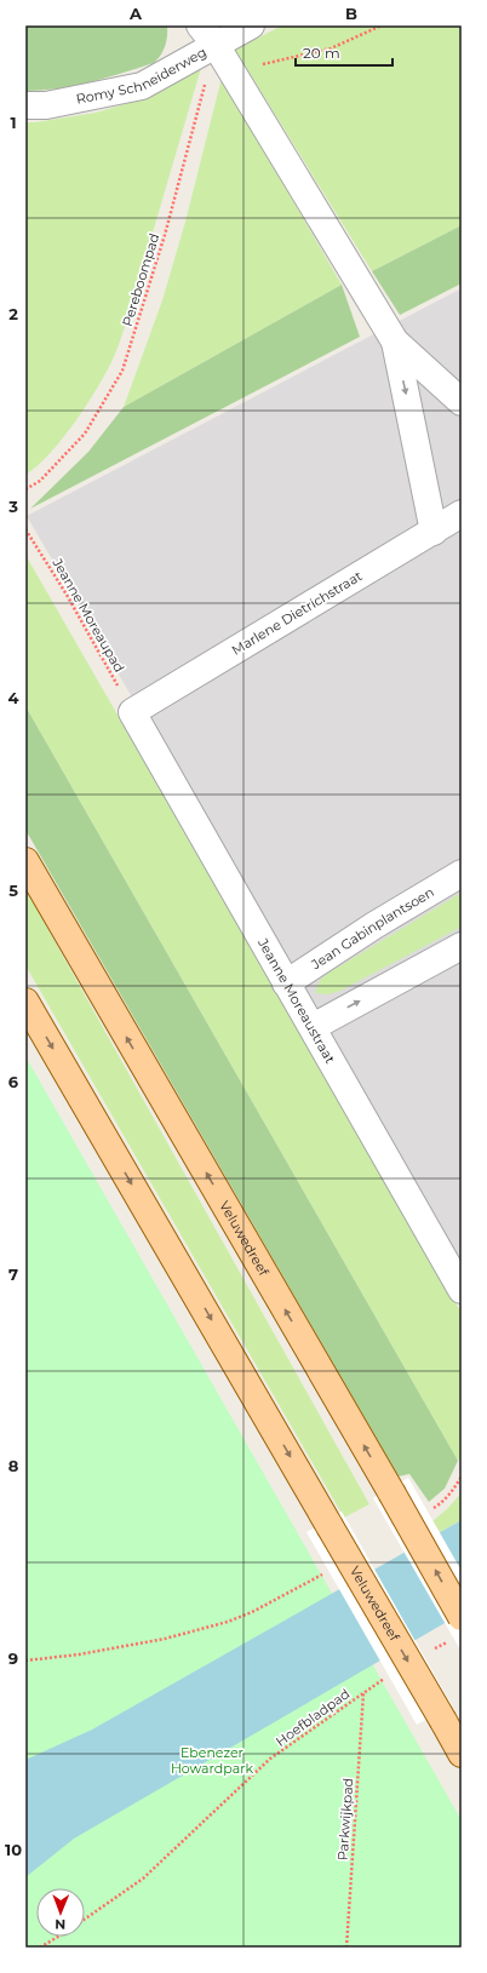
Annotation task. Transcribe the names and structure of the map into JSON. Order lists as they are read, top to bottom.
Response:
{
  "streets": {
    "main road": ["Veluwedreef"],
    "street": [
      "Romy Schneiderweg",
      "Marlene Dietrichstraat",
      "Jean Gabinplantsoen",
      "Jeanne Moreaustraat"
    ],
    "path": [
      "Pereboompad",
      "Jeanne Moreaupad",
      "Hoefbladpad",
      "Parkwijkpad"
    ]
  },
  "crossings": [
    ["Romy Schneiderweg", "Pereboompad"],
    ["Marlene Dietrichstraat", "Jeanne Moreaupad"],
    ["Marlene Dietrichstraat", "Jeanne Moreaustraat"],
    ["Jeanne Moreaupad", "Jeanne Moreaustraat"],
    ["Jean Gabinplantsoen", "Jeanne Moreaustraat"],
    ["Hoefbladpad", "Parkwijkpad"]
  ],
  "parks": ["Ebenezer Howardpark"],
  "scale_bar": "20 m",
  "north": "bottom",
  "grid": {
    "columns": ["A", "B"],
    "rows": [
      "1",
      "2",
      "3",
      "4",
      "5",
      "6",
      "7",
      "8",
      "9",
      "10"
    ]
  }
}
